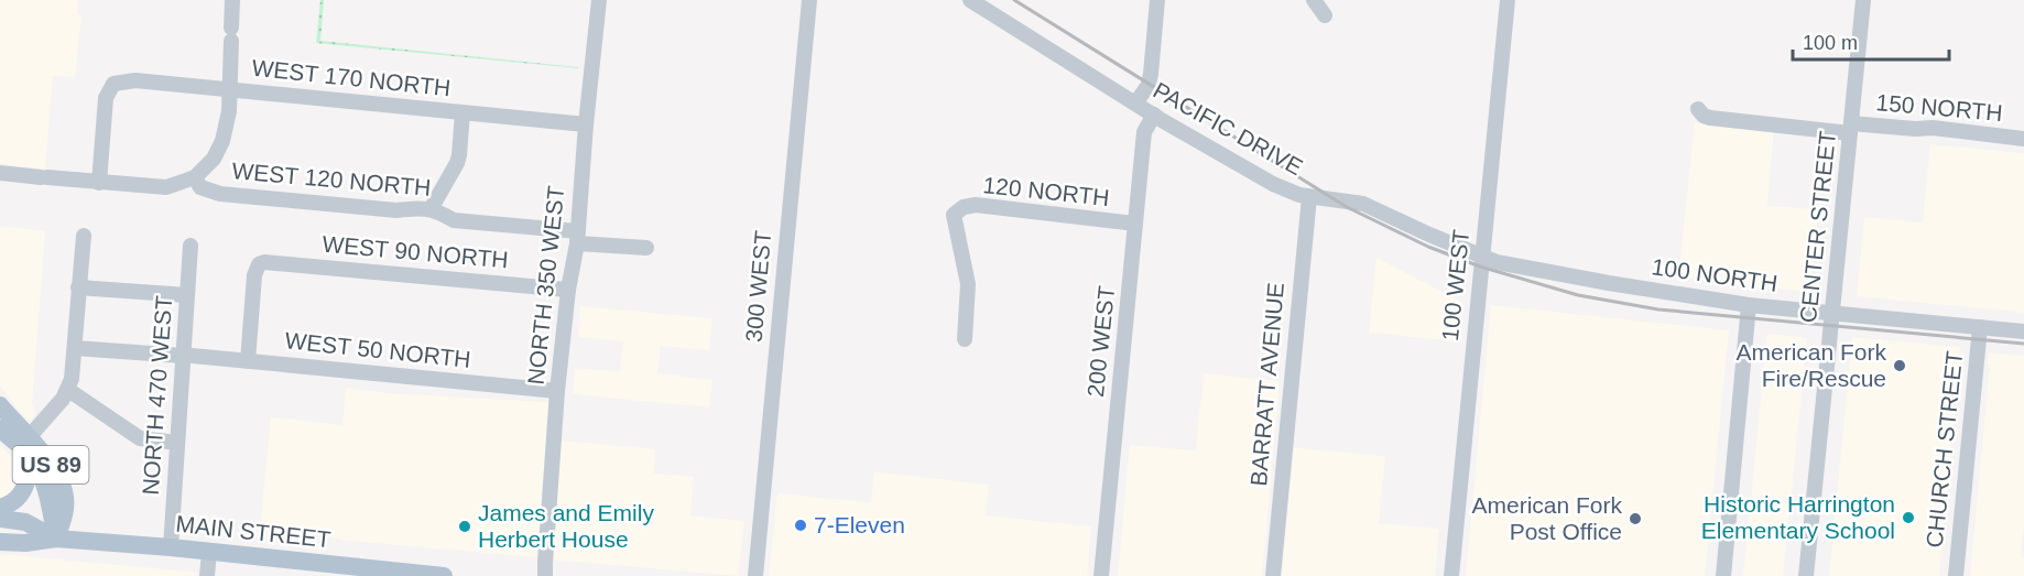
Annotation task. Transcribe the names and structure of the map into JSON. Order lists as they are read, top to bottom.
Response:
{
  "streets": {
    "main road": ["US 89", "MAIN STREET"],
    "street": [
      "WEST 170 NORTH",
      "150 NORTH",
      "PACIFIC DRIVE",
      "WEST 120 NORTH",
      "120 NORTH",
      "CENTER STREET",
      "WEST 90 NORTH",
      "100 NORTH",
      "NORTH 350 WEST",
      "100 WEST",
      "300 WEST",
      "200 WEST",
      "WEST 50 NORTH",
      "BARRATT AVENUE",
      "NORTH 470 WEST",
      "CHURCH STREET"
    ]
  },
  "crossings": [
    ["WEST 170 NORTH", "NORTH 350 WEST"],
    ["150 NORTH", "CENTER STREET"],
    ["PACIFIC DRIVE", "100 NORTH"],
    ["PACIFIC DRIVE", "100 WEST"],
    ["PACIFIC DRIVE", "200 WEST"],
    ["PACIFIC DRIVE", "BARRATT AVENUE"],
    ["WEST 120 NORTH", "NORTH 350 WEST"],
    ["120 NORTH", "200 WEST"],
    ["CENTER STREET", "100 NORTH"],
    ["WEST 90 NORTH", "NORTH 350 WEST"],
    ["WEST 90 NORTH", "WEST 50 NORTH"],
    ["100 NORTH", "100 WEST"],
    ["100 NORTH", "CHURCH STREET"],
    ["NORTH 350 WEST", "WEST 50 NORTH"],
    ["WEST 50 NORTH", "NORTH 470 WEST"],
    ["NORTH 470 WEST", "MAIN STREET"],
    ["US 89", "MAIN STREET"]
  ],
  "places": [
    "American Fork Fire/Rescue",
    "Historic Harrington Elementary School",
    "American Fork Post Office",
    "7-Eleven",
    "James and Emily Herbert House"
  ],
  "scale_bar": "100 m"
}
